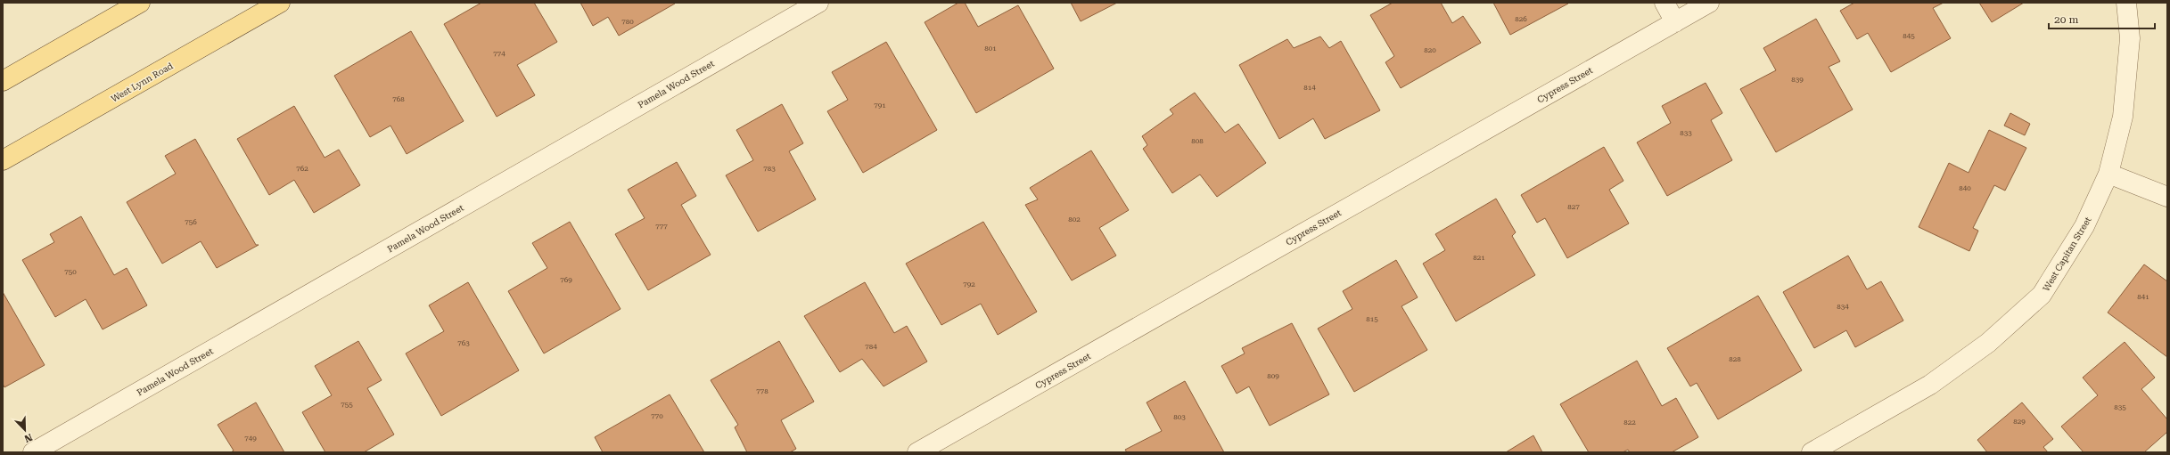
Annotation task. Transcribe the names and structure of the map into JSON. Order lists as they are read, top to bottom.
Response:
{
  "streets": {
    "main road": ["West Lynn Road"],
    "street": ["Pamela Wood Street", "Cypress Street", "West Capitan Street"]
  },
  "house_numbers": [
    "826",
    "780",
    "845",
    "801",
    "820",
    "774",
    "839",
    "814",
    "768",
    "791",
    "833",
    "808",
    "762",
    "783",
    "840",
    "827",
    "802",
    "756",
    "777",
    "821",
    "750",
    "769",
    "792",
    "841",
    "834",
    "815",
    "763",
    "784",
    "828",
    "809",
    "778",
    "755",
    "835",
    "770",
    "803",
    "829",
    "822",
    "749"
  ],
  "scale_bar": "20 m",
  "north": "bottom right"
}
